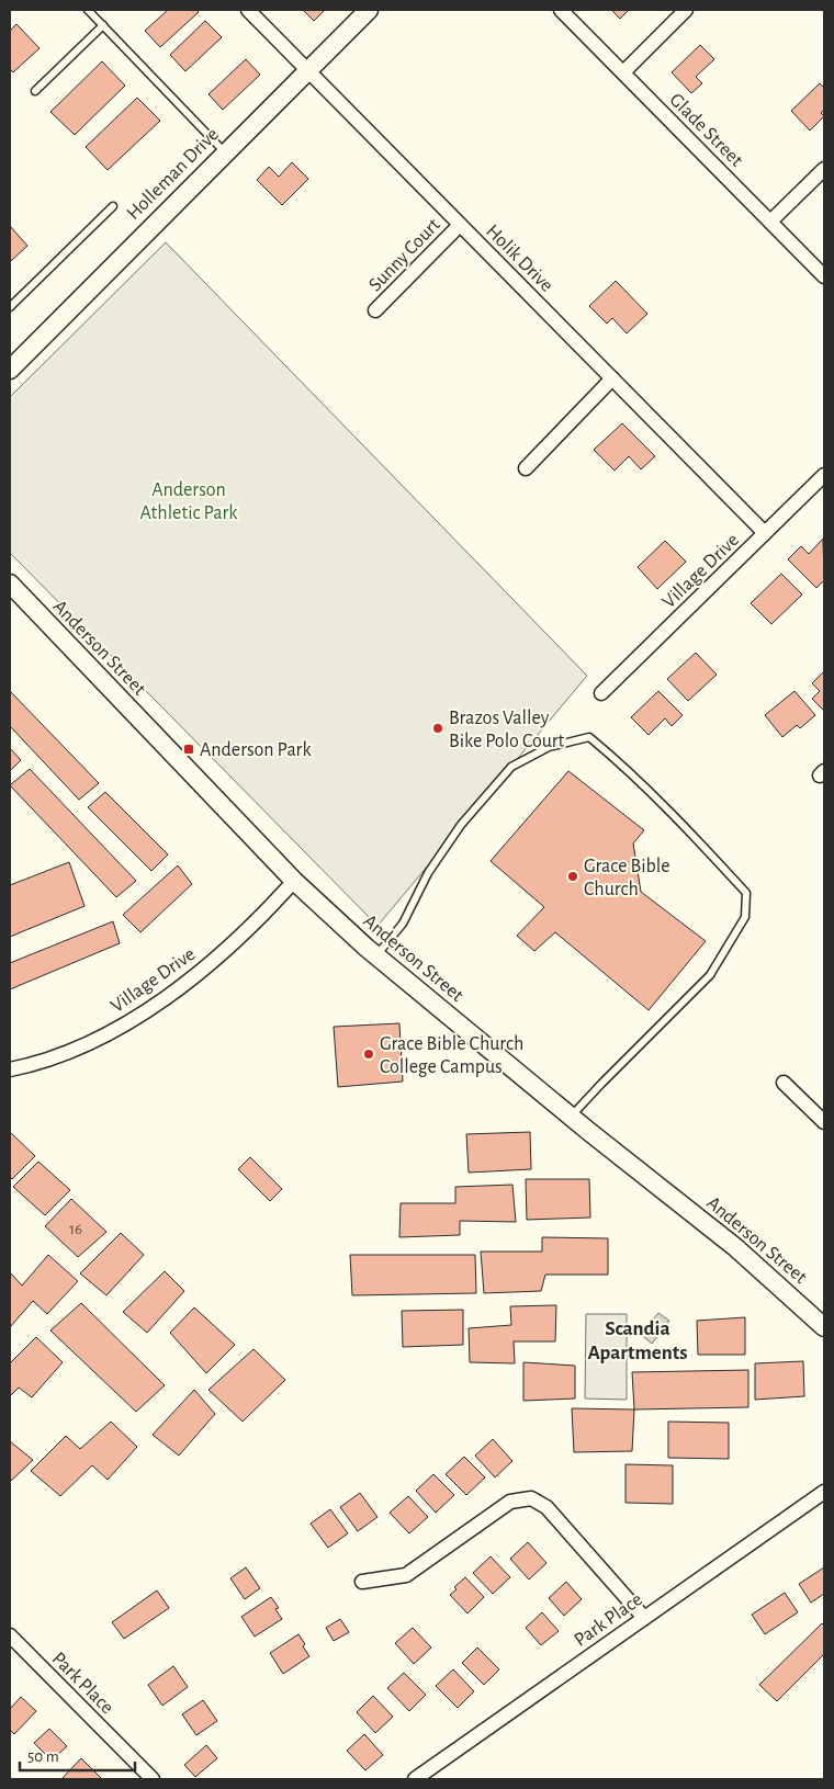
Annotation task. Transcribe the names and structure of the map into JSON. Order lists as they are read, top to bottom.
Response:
{
  "streets": {
    "street": [
      "Glade Street",
      "Holleman Drive",
      "Sunny Court",
      "Holik Drive",
      "Village Drive",
      "Anderson Street",
      "Park Place"
    ]
  },
  "crossings": [
    ["Holleman Drive", "Holik Drive"],
    ["Sunny Court", "Holik Drive"],
    ["Holik Drive", "Village Drive"],
    ["Village Drive", "Anderson Street"]
  ],
  "districts": ["Scandia Apartments"],
  "parks": ["Anderson Athletic Park"],
  "places": {
    "other": ["Brazos Valley Bike Polo Court", "Grace Bible Church", "Grace Bible Church College Campus"],
    "transit": ["Anderson Park"]
  },
  "house_numbers": ["16"],
  "scale_bar": "50 m"
}
